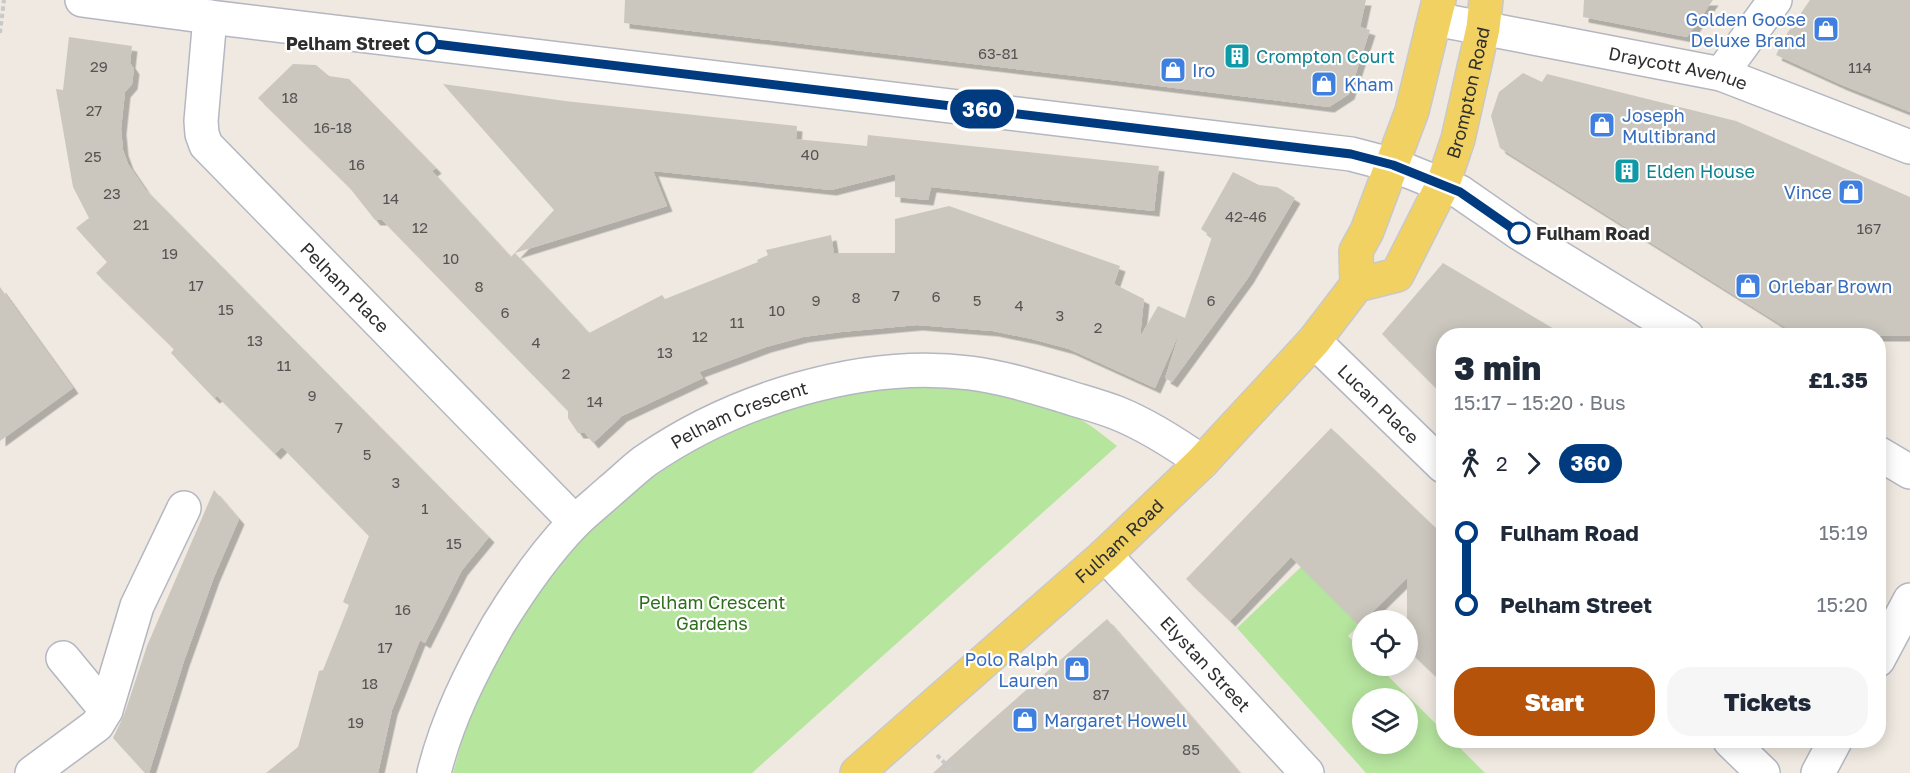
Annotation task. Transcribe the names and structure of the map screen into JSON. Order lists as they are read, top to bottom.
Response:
{
  "streets": {
    "main road": ["Brompton Road", "Fulham Road"],
    "street": [
      "Draycott Avenue",
      "Pelham Place",
      "Lucan Place",
      "Pelham Crescent",
      "Elystan Street"
    ]
  },
  "crossings": [
    ["Draycott Avenue", "Brompton Road"],
    ["Pelham Place", "Pelham Crescent"],
    ["Lucan Place", "Fulham Road"],
    ["Pelham Crescent", "Fulham Road"],
    ["Fulham Road", "Elystan Street"]
  ],
  "parks": ["Pelham Crescent Gardens"],
  "places": {
    "shop": [
      "Golden Goose Deluxe Brand",
      "Iro",
      "Kham",
      "Joseph Multibrand",
      "Vince",
      "Orlebar Brown",
      "Polo Ralph Lauren",
      "Margaret Howell"
    ],
    "other": ["Pelham Street", "Fulham Road"],
    "building": ["Crompton Court", "Elden House"]
  },
  "lines": ["bus line 360"],
  "house_numbers": [
    "63-81",
    "29",
    "114",
    "18",
    "27",
    "16-18",
    "40",
    "25",
    "16",
    "23",
    "14",
    "42-46",
    "21",
    "12",
    "167",
    "19",
    "10",
    "17",
    "8",
    "7",
    "6",
    "8",
    "9",
    "5",
    "6",
    "4",
    "15",
    "10",
    "6",
    "3",
    "11",
    "2",
    "12",
    "13",
    "4",
    "13",
    "11",
    "2",
    "9",
    "14",
    "7",
    "5",
    "3",
    "1",
    "15",
    "16",
    "17",
    "18",
    "87",
    "19",
    "85"
  ],
  "page": {
    "on_map": "360",
    "heading": ["3 min", "15:17 – 15:20 · Bus", "£1.35"],
    "legs": ["2", "360"],
    "list": [
      {
        "name": "Fulham Road",
        "value": "15:19"
      },
      {
        "name": "Pelham Street",
        "value": "15:20"
      }
    ],
    "buttons": ["Start", "Tickets"]
  }
}
